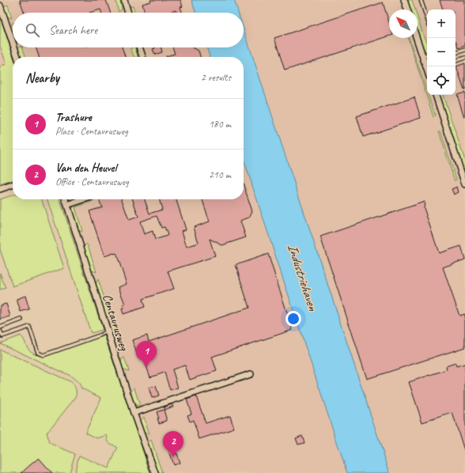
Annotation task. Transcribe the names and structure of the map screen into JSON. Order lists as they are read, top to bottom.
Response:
{
  "streets": {
    "street": ["Centaurusweg"]
  },
  "water": ["Industriehaven"],
  "north": "top left",
  "page": {
    "map_buttons": ["+", "−"],
    "search": "Search here",
    "heading": ["Nearby", "2 results"],
    "list": [
      {
        "mark": "1",
        "name": "Trashure",
        "note": "Place · Centaurusweg",
        "value": "180 m"
      },
      {
        "mark": "2",
        "name": "Van den Heuvel",
        "note": "Office · Centaurusweg",
        "value": "210 m"
      }
    ],
    "pins": ["1", "2"]
  }
}
